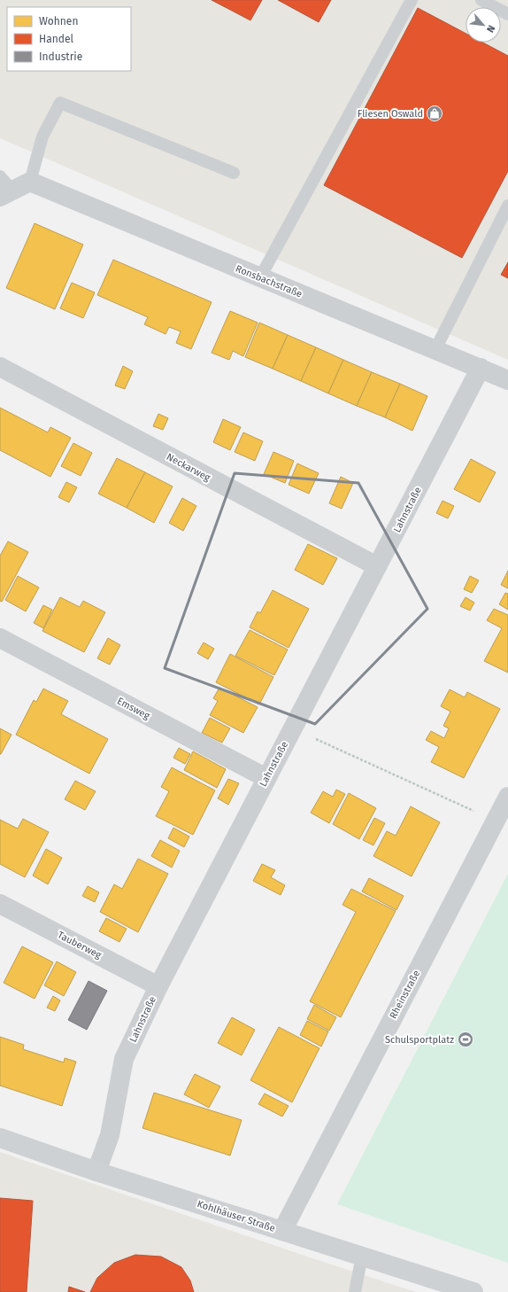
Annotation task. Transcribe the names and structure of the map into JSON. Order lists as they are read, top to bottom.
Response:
{
  "streets": {
    "street": [
      "Ronsbachstraße",
      "Neckarweg",
      "Lahnstraße",
      "Emsweg",
      "Tauberweg",
      "Rheinstraße",
      "Kohlhäuser Straße"
    ]
  },
  "crossings": [
    ["Ronsbachstraße", "Lahnstraße"],
    ["Neckarweg", "Lahnstraße"],
    ["Lahnstraße", "Emsweg"],
    ["Lahnstraße", "Tauberweg"],
    ["Lahnstraße", "Kohlhäuser Straße"],
    ["Rheinstraße", "Kohlhäuser Straße"]
  ],
  "places": {
    "shop": ["Fliesen Oswald"],
    "sports": ["Schulsportplatz"]
  },
  "legend": ["Wohnen", "Handel", "Industrie"],
  "north": "bottom right"
}
